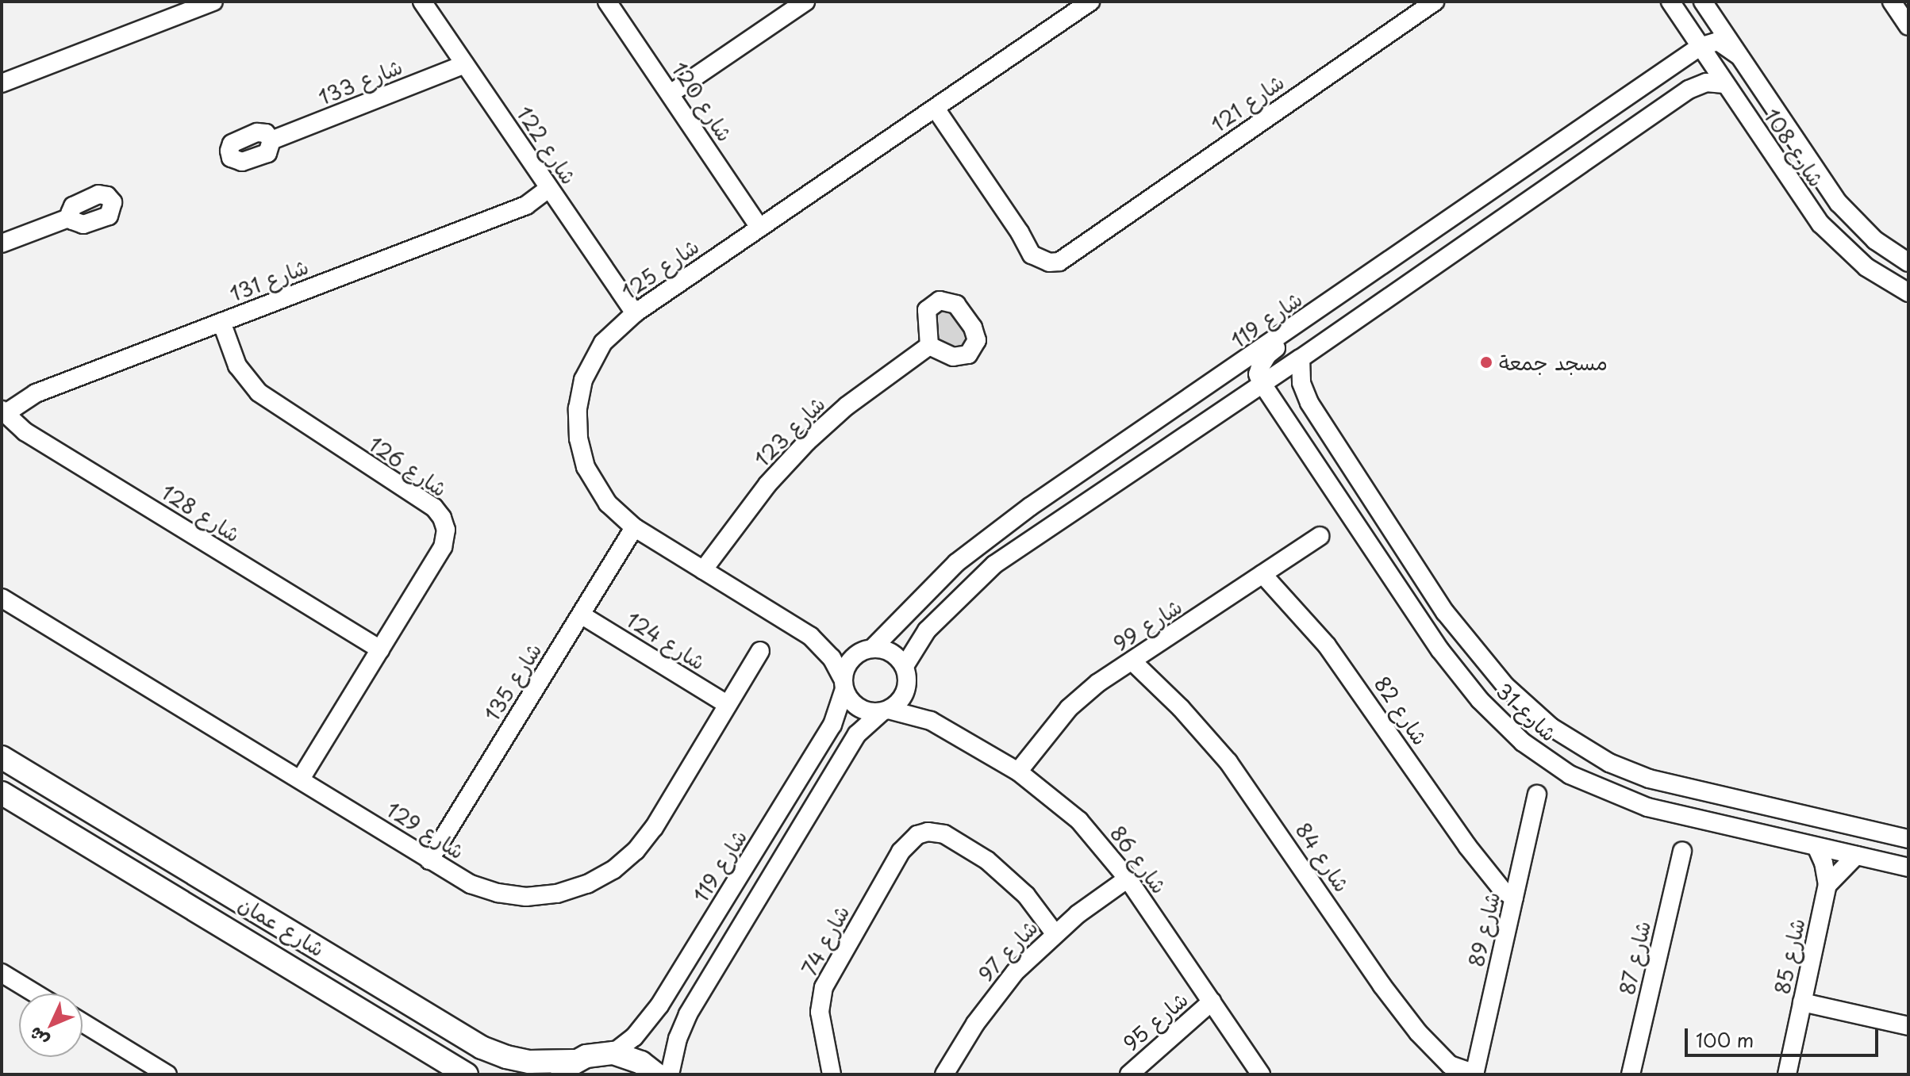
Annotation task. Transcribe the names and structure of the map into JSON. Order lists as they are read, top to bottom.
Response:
{
  "streets": {
    "main road": ["شارع عمان"],
    "street": [
      "شارع 133",
      "شارع 120",
      "شارع 121",
      "شارع 122",
      "شارع 108",
      "شارع 125",
      "شارع 131",
      "شارع 119",
      "شارع 123",
      "شارع 126",
      "شارع 128",
      "شارع 99",
      "شارع 124",
      "شارع 135",
      "شارع 82",
      "شارع 31",
      "شارع 129",
      "شارع 84",
      "شارع 86",
      "شارع 89",
      "شارع 74",
      "شارع 97",
      "شارع 85",
      "شارع 87",
      "شارع 95"
    ]
  },
  "crossings": [
    ["شارع 133", "شارع 122"],
    ["شارع 120", "شارع 125"],
    ["شارع 121", "شارع 125"],
    ["شارع 122", "شارع 125"],
    ["شارع 122", "شارع 131"],
    ["شارع 108", "شارع 119"],
    ["شارع 125", "شارع 119"],
    ["شارع 125", "شارع 123"],
    ["شارع 125", "شارع 135"],
    ["شارع 125", "شارع 86"],
    ["شارع 131", "شارع 126"],
    ["شارع 131", "شارع 128"],
    ["شارع 119", "شارع 86"],
    ["شارع 119", "شارع عمان"],
    ["شارع 126", "شارع 128"],
    ["شارع 126", "شارع 129"],
    ["شارع 99", "شارع 82"],
    ["شارع 99", "شارع 84"],
    ["شارع 99", "شارع 86"],
    ["شارع 124", "شارع 135"],
    ["شارع 124", "شارع 129"],
    ["شارع 135", "شارع 129"],
    ["شارع 82", "شارع 89"],
    ["شارع 31", "شارع 85"],
    ["شارع 84", "شارع 89"],
    ["شارع 86", "شارع 97"],
    ["شارع 86", "شارع 95"],
    ["شارع 74", "شارع 97"]
  ],
  "places": ["مسجد جمعة"],
  "scale_bar": "100 m",
  "north": "bottom left"
}
